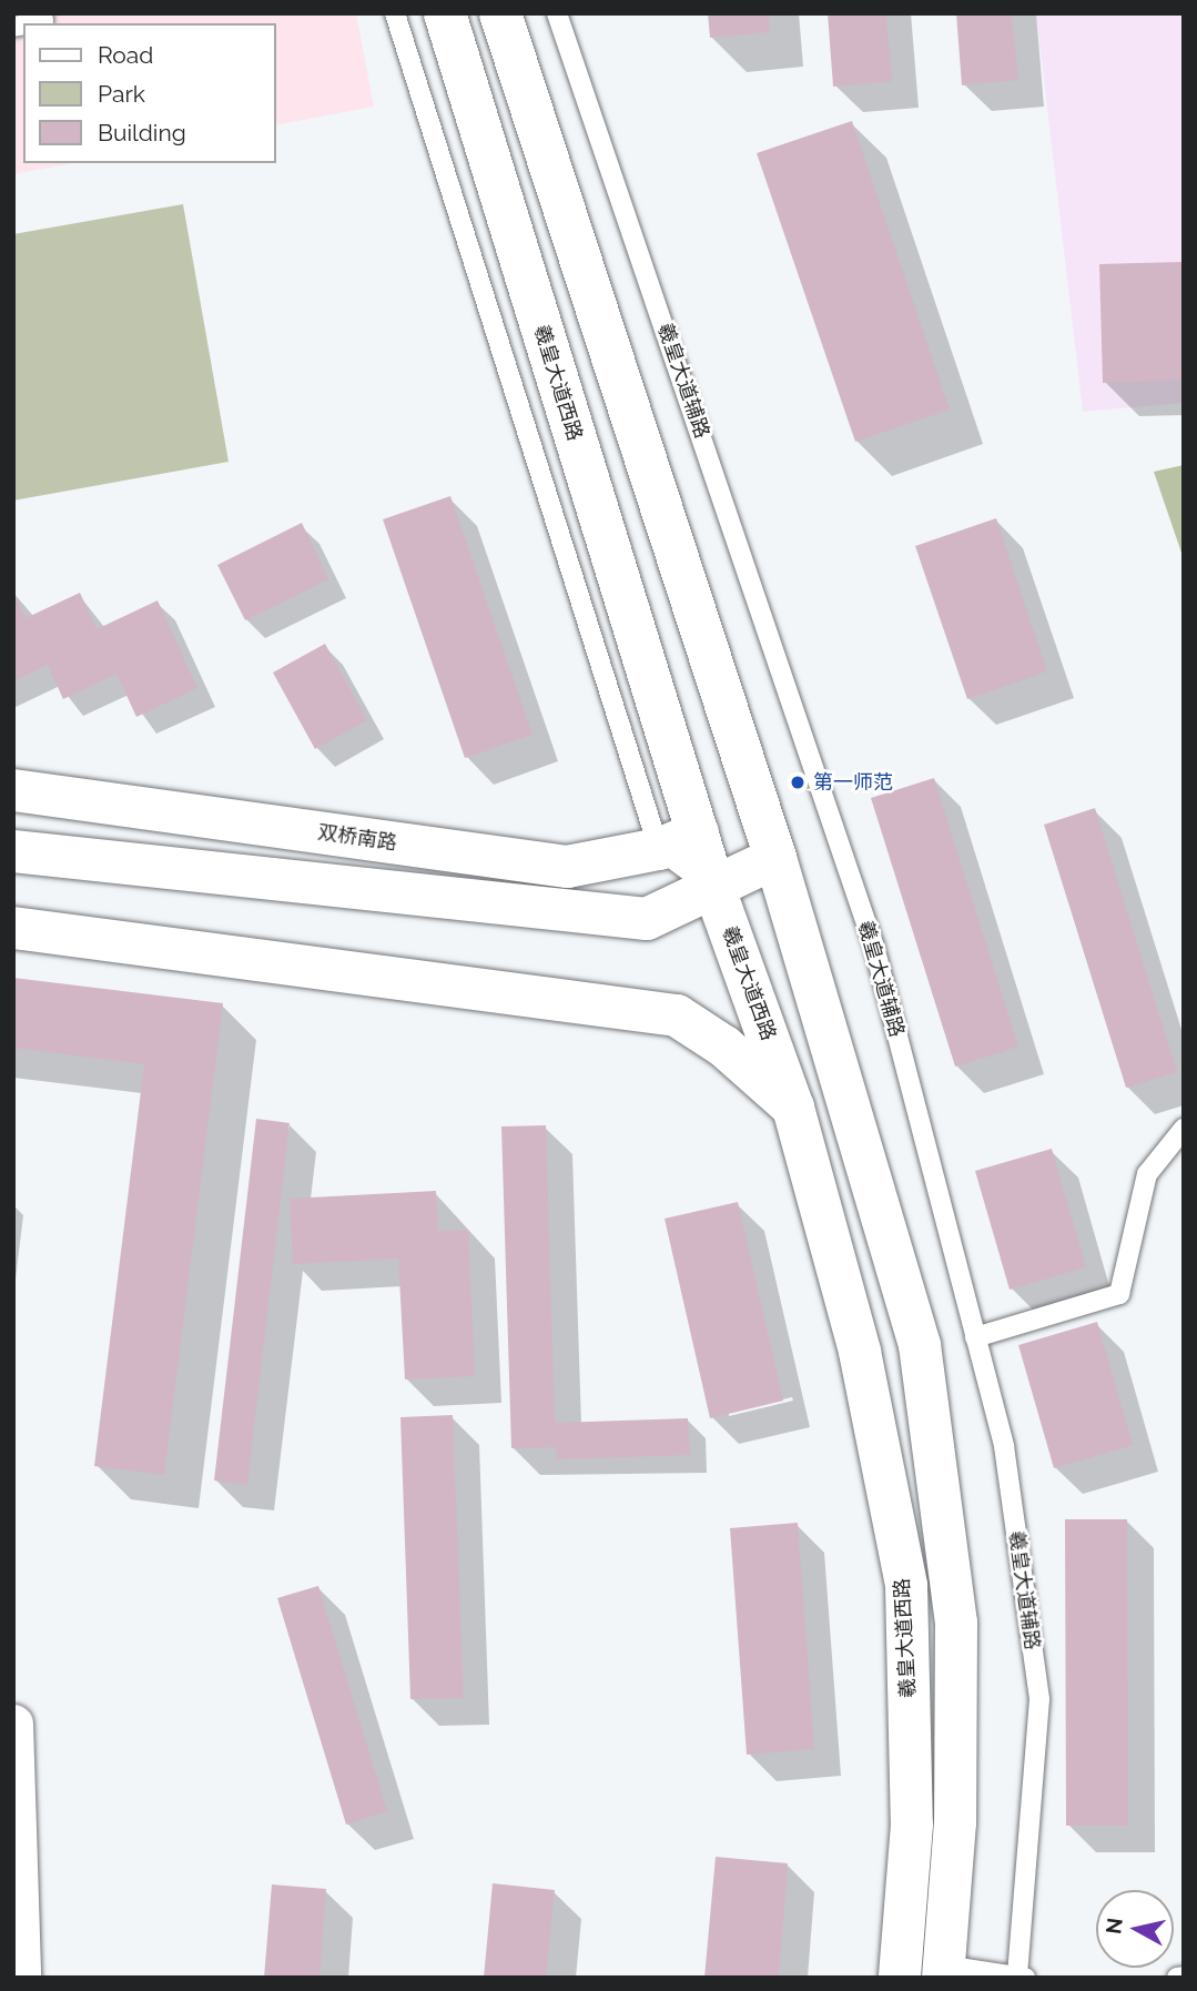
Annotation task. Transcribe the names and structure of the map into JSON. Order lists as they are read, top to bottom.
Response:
{
  "streets": {
    "main road": ["羲皇大道西路", "双桥南路"],
    "lane": ["羲皇大道辅路"]
  },
  "crossings": [
    ["羲皇大道西路", "双桥南路"]
  ],
  "places": ["第一师范"],
  "legend": ["Road", "Park", "Building"],
  "north": "left"
}
